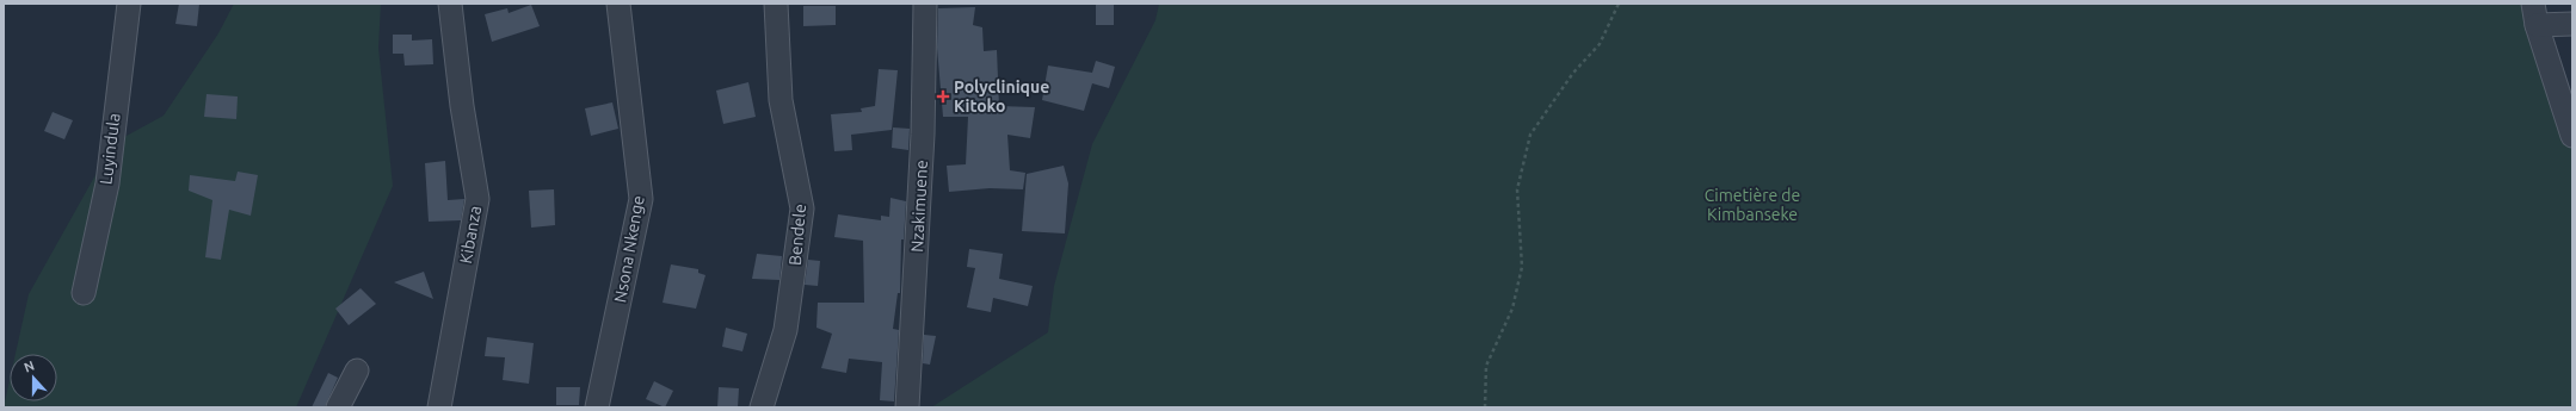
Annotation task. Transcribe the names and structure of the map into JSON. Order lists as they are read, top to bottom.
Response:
{
  "streets": {
    "street": [
      "Luyindula",
      "Nzakimuene",
      "Kibanza",
      "Bendele",
      "Nsona Nkenge"
    ]
  },
  "parks": ["Cimetière de Kimbanseke"],
  "places": {
    "health": ["Polyclinique Kitoko"]
  },
  "north": "top"
}
